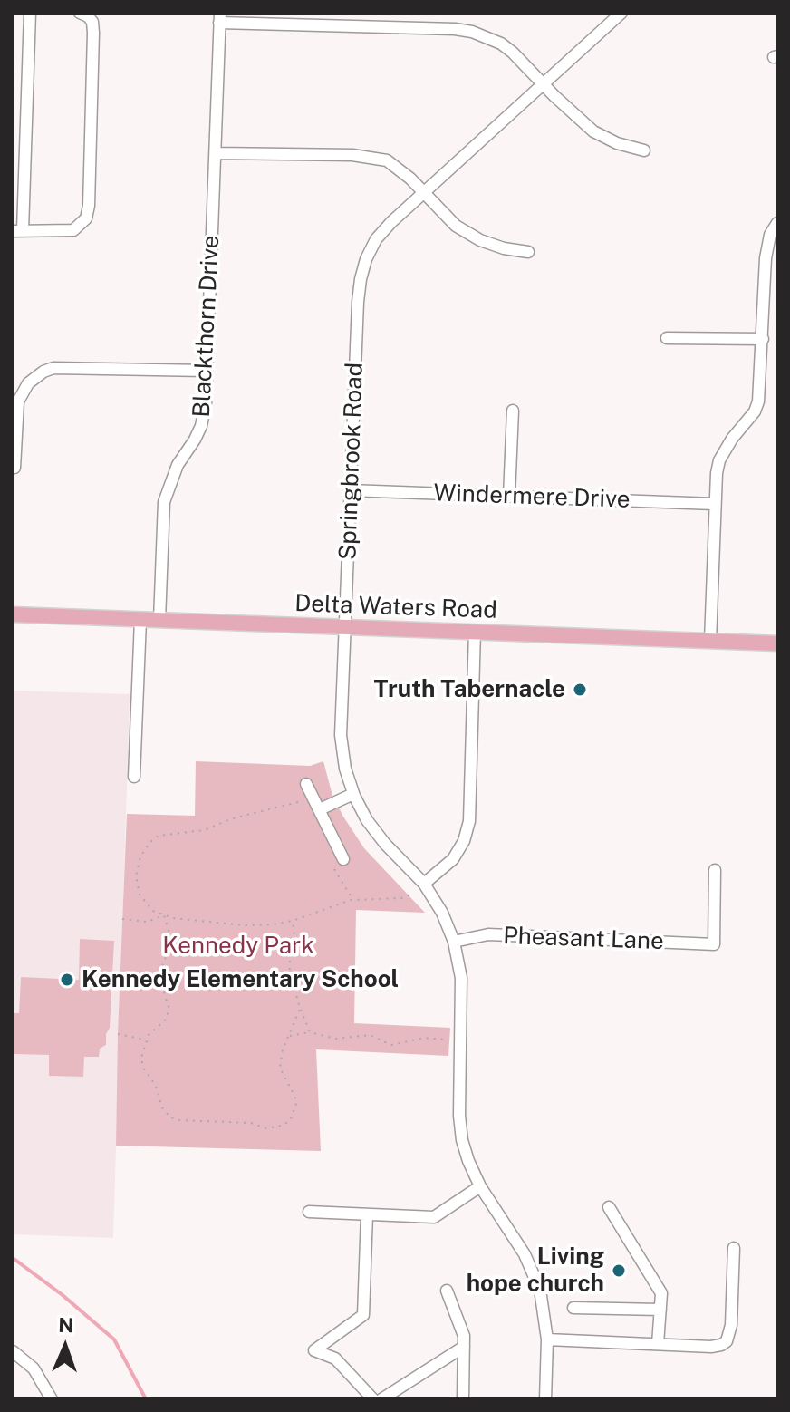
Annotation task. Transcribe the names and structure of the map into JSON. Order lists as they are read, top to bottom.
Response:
{
  "streets": {
    "main road": ["Delta Waters Road"],
    "street": [
      "Blackthorn Drive",
      "Springbrook Road",
      "Windermere Drive",
      "Pheasant Lane"
    ]
  },
  "crossings": [
    ["Blackthorn Drive", "Delta Waters Road"],
    ["Springbrook Road", "Windermere Drive"],
    ["Springbrook Road", "Delta Waters Road"],
    ["Springbrook Road", "Pheasant Lane"]
  ],
  "parks": ["Kennedy Park"],
  "places": ["Truth Tabernacle", "Kennedy Elementary School", "Living hope church"],
  "north": "top"
}
